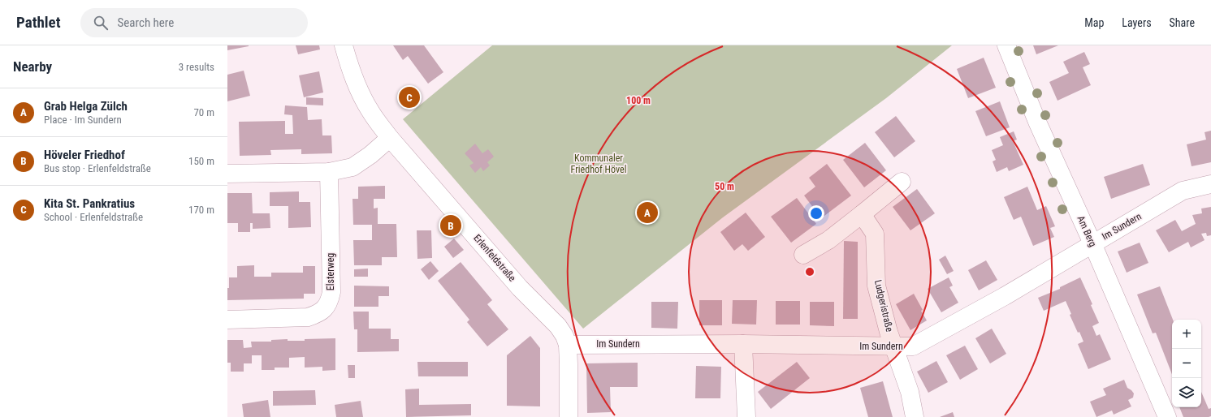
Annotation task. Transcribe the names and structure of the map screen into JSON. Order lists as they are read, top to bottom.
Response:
{
  "streets": {
    "street": [
      "Im Sundern",
      "Am Berg",
      "Erlenfeldstraße",
      "Elsterweg",
      "Ludgeristraße"
    ]
  },
  "crossings": [
    ["Im Sundern", "Am Berg"],
    ["Im Sundern", "Erlenfeldstraße"],
    ["Im Sundern", "Ludgeristraße"]
  ],
  "parks": ["Kommunaler Friedhof Hövel"],
  "page": {
    "header": "Pathlet",
    "search": "Search here",
    "nav": ["Map", "Layers", "Share"],
    "heading": ["Nearby", "3 results"],
    "pins": ["C", "A", "B"],
    "list": [
      {
        "mark": "A",
        "name": "Grab Helga Zülch",
        "note": "Place · Im Sundern",
        "value": "70 m"
      },
      {
        "mark": "B",
        "name": "Höveler Friedhof",
        "note": "Bus stop · Erlenfeldstraße",
        "value": "150 m"
      },
      {
        "mark": "C",
        "name": "Kita St. Pankratius",
        "note": "School · Erlenfeldstraße",
        "value": "170 m"
      }
    ],
    "map_buttons": ["+", "−"]
  },
  "rings": ["100 m", "50 m"]
}
